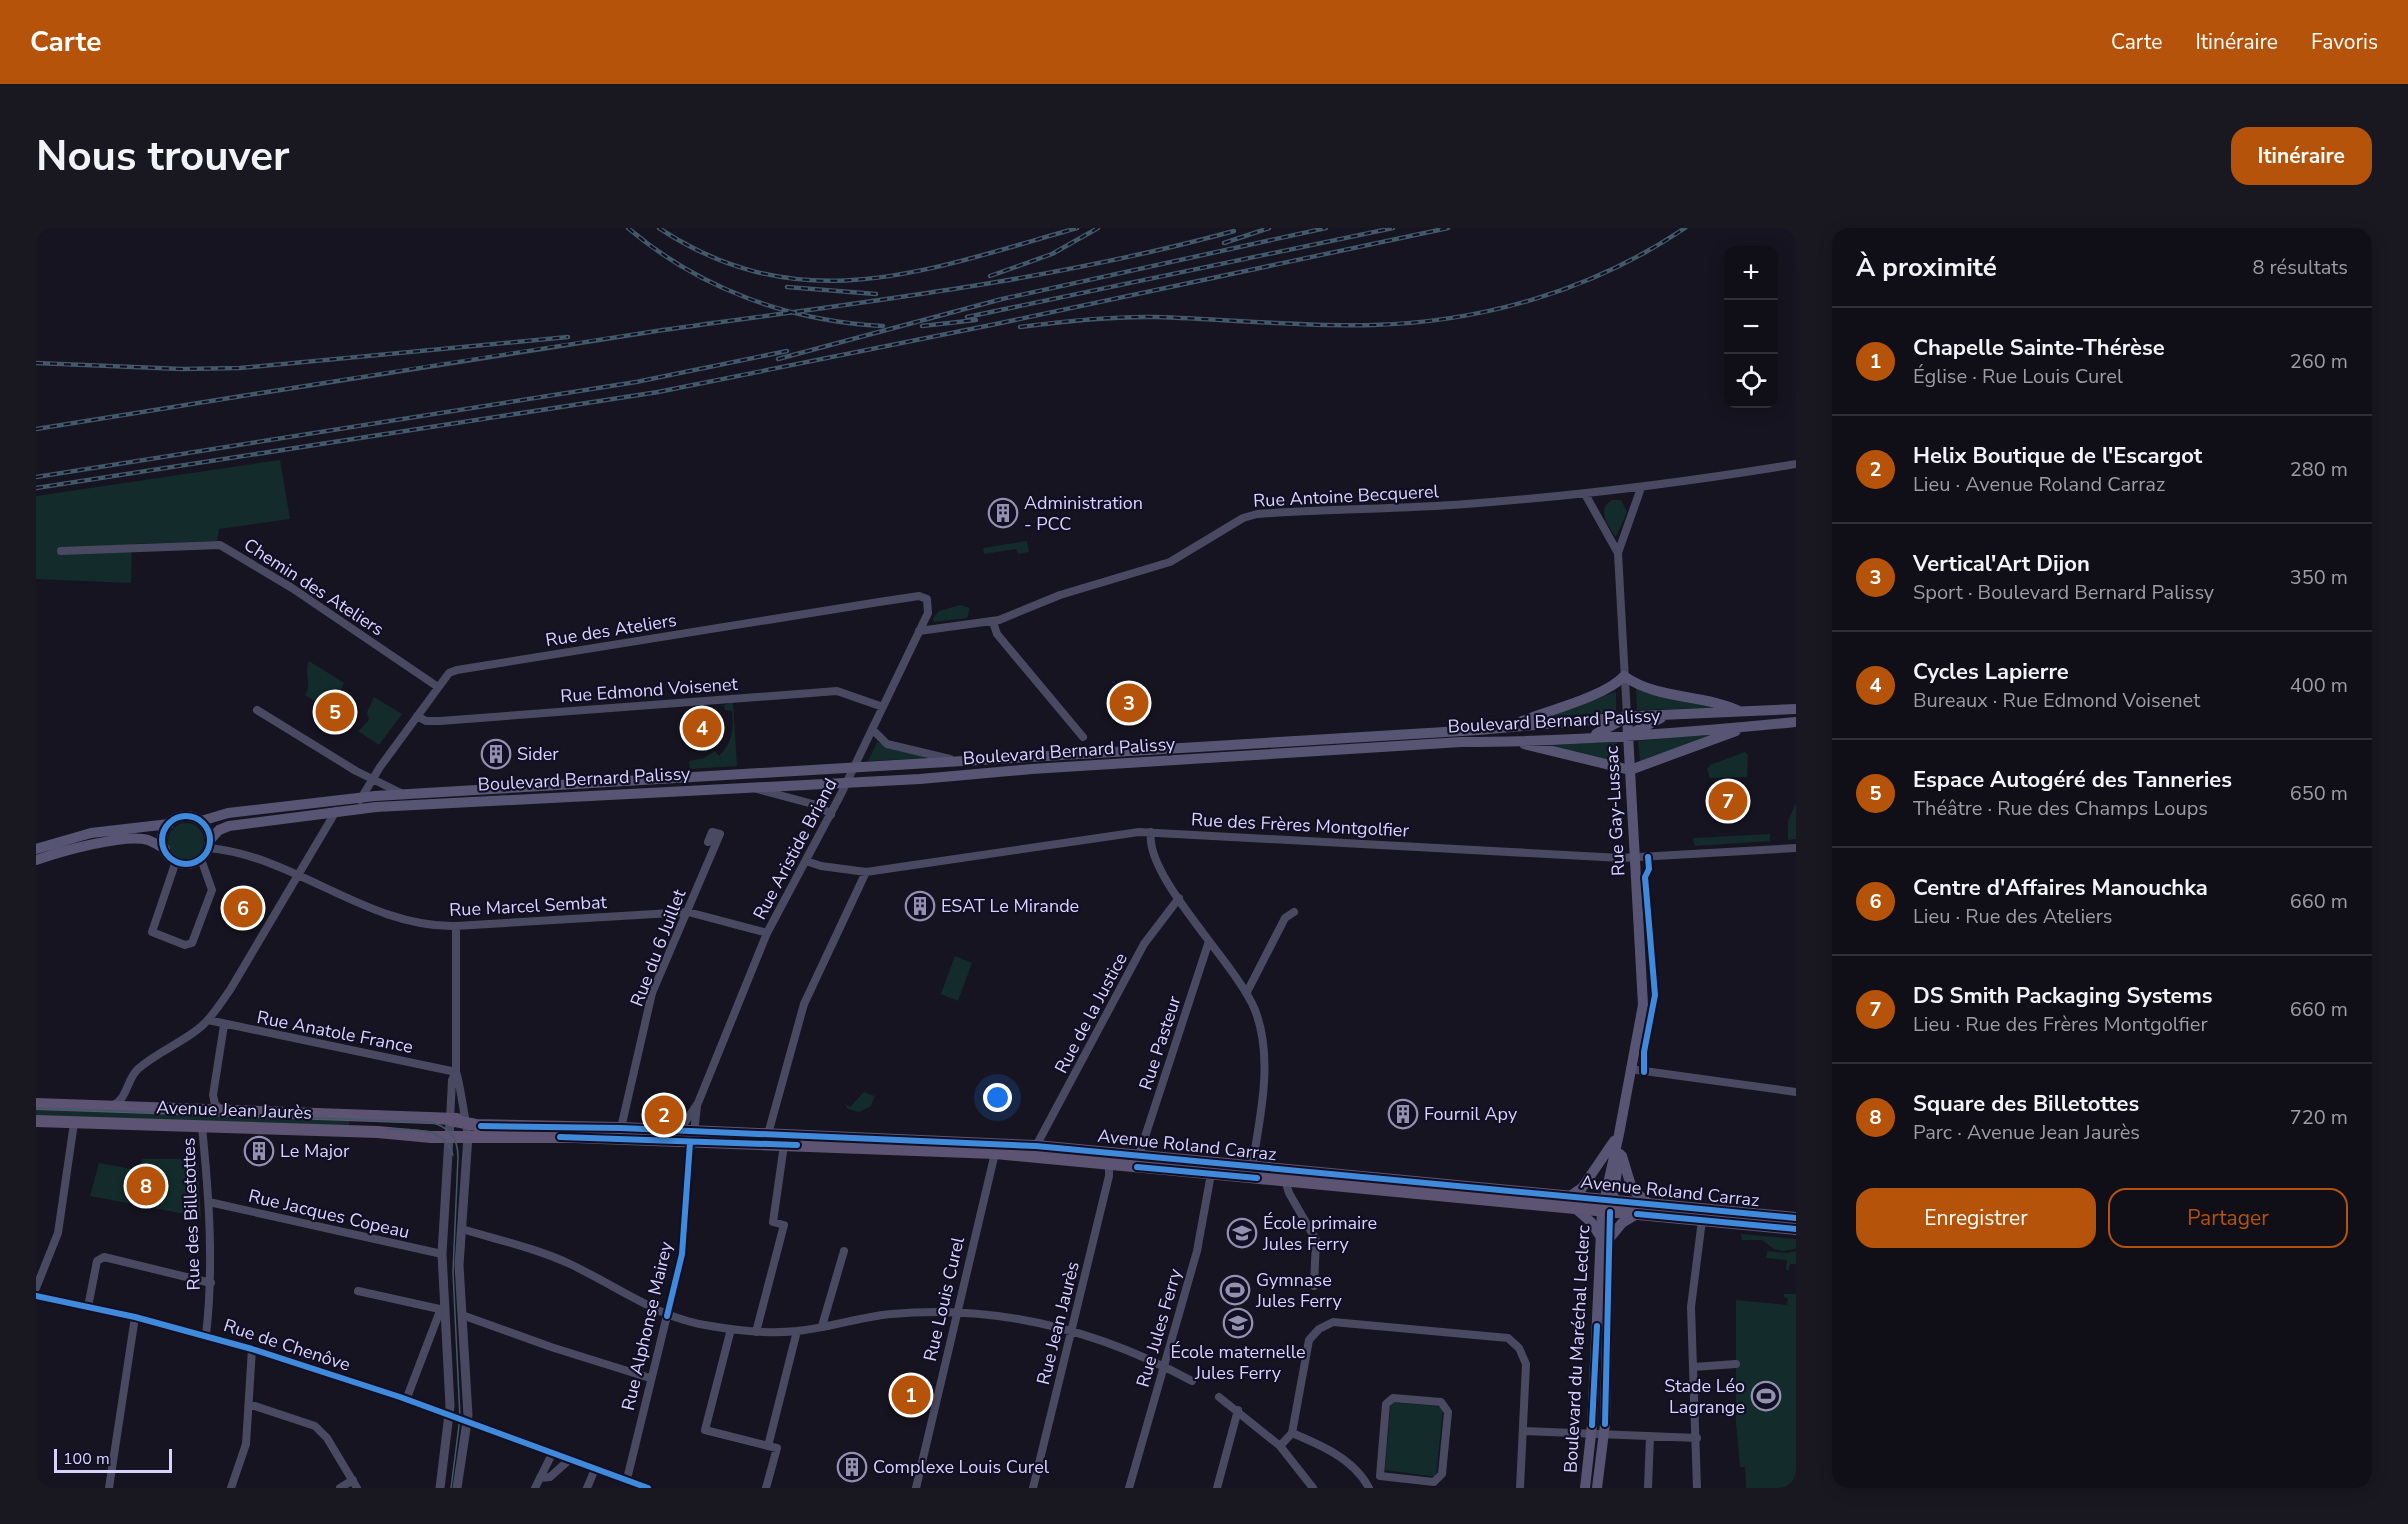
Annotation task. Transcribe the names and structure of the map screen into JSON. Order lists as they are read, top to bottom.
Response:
{
  "streets": {
    "main road": [
      "Boulevard Bernard Palissy",
      "Rue Gay-Lussac",
      "Avenue Jean Jaurès",
      "Avenue Roland Carraz",
      "Boulevard du Maréchal Leclerc"
    ],
    "street": [
      "Rue Antoine Becquerel",
      "Chemin des Ateliers",
      "Rue des Ateliers",
      "Rue Edmond Voisenet",
      "Rue des Frères Montgolfier",
      "Rue Aristide Briand",
      "Rue Marcel Sembat",
      "Rue du 6 Juillet",
      "Rue de la Justice",
      "Rue Anatole France",
      "Rue Pasteur",
      "Rue des Billetottes",
      "Rue Jacques Copeau",
      "Rue Louis Curel",
      "Rue Jean Jaurès",
      "Rue Alphonse Mairey",
      "Rue Jules Ferry",
      "Rue de Chenôve"
    ]
  },
  "crossings": [
    ["Rue Antoine Becquerel", "Rue Gay-Lussac"],
    ["Rue Antoine Becquerel", "Rue Aristide Briand"],
    ["Chemin des Ateliers", "Rue des Ateliers"],
    ["Rue des Ateliers", "Rue Edmond Voisenet"],
    ["Rue des Ateliers", "Boulevard Bernard Palissy"],
    ["Rue des Ateliers", "Rue Aristide Briand"],
    ["Rue Edmond Voisenet", "Rue Aristide Briand"],
    ["Boulevard Bernard Palissy", "Rue Gay-Lussac"],
    ["Boulevard Bernard Palissy", "Rue Aristide Briand"],
    ["Rue Gay-Lussac", "Rue des Frères Montgolfier"],
    ["Rue Gay-Lussac", "Avenue Roland Carraz"],
    ["Rue Gay-Lussac", "Boulevard du Maréchal Leclerc"],
    ["Rue des Frères Montgolfier", "Rue Aristide Briand"],
    ["Rue Aristide Briand", "Rue Marcel Sembat"],
    ["Rue Aristide Briand", "Avenue Roland Carraz"],
    ["Rue Aristide Briand", "Rue Alphonse Mairey"],
    ["Rue Marcel Sembat", "Rue du 6 Juillet"],
    ["Rue du 6 Juillet", "Avenue Roland Carraz"],
    ["Rue de la Justice", "Avenue Roland Carraz"],
    ["Rue Pasteur", "Avenue Roland Carraz"],
    ["Avenue Jean Jaurès", "Rue des Billetottes"],
    ["Avenue Roland Carraz", "Rue Louis Curel"],
    ["Avenue Roland Carraz", "Rue Jean Jaurès"],
    ["Avenue Roland Carraz", "Rue Alphonse Mairey"],
    ["Avenue Roland Carraz", "Rue Jules Ferry"],
    ["Avenue Roland Carraz", "Boulevard du Maréchal Leclerc"],
    ["Rue des Billetottes", "Rue Jacques Copeau"],
    ["Rue des Billetottes", "Rue de Chenôve"],
    ["Rue Alphonse Mairey", "Rue de Chenôve"]
  ],
  "places": {
    "building": [
      "Administration - PCC",
      "Sider",
      "ESAT Le Mirande",
      "Fournil Apy",
      "Le Major",
      "Complexe Louis Curel"
    ],
    "school or university": ["École primaire Jules Ferry", "École maternelle Jules Ferry"],
    "sports": ["Gymnase Jules Ferry", "Stade Léo Lagrange"]
  },
  "scale_bar": "100 m",
  "page": {
    "header": "Carte",
    "nav": ["Carte", "Itinéraire", "Favoris"],
    "buttons": [
      "Itinéraire",
      ["Enregistrer", "Partager"]
    ],
    "title": "Nous trouver",
    "heading": ["À proximité", "8 résultats"],
    "map_buttons": ["+", "−"],
    "list": [
      {
        "mark": "1",
        "name": "Chapelle Sainte-Thérèse",
        "note": "Église · Rue Louis Curel",
        "value": "260 m"
      },
      {
        "mark": "2",
        "name": "Helix Boutique de l'Escargot",
        "note": "Lieu · Avenue Roland Carraz",
        "value": "280 m"
      },
      {
        "mark": "3",
        "name": "Vertical'Art Dijon",
        "note": "Sport · Boulevard Bernard Palissy",
        "value": "350 m"
      },
      {
        "mark": "4",
        "name": "Cycles Lapierre",
        "note": "Bureaux · Rue Edmond Voisenet",
        "value": "400 m"
      },
      {
        "mark": "5",
        "name": "Espace Autogéré des Tanneries",
        "note": "Théâtre · Rue des Champs Loups",
        "value": "650 m"
      },
      {
        "mark": "6",
        "name": "Centre d'Affaires Manouchka",
        "note": "Lieu · Rue des Ateliers",
        "value": "660 m"
      },
      {
        "mark": "7",
        "name": "DS Smith Packaging Systems",
        "note": "Lieu · Rue des Frères Montgolfier",
        "value": "660 m"
      },
      {
        "mark": "8",
        "name": "Square des Billetottes",
        "note": "Parc · Avenue Jean Jaurès",
        "value": "720 m"
      }
    ],
    "pins": [
      "3",
      "5",
      "4",
      "7",
      "6",
      "2",
      "8",
      "1"
    ],
    "scale": "100 m"
  }
}
